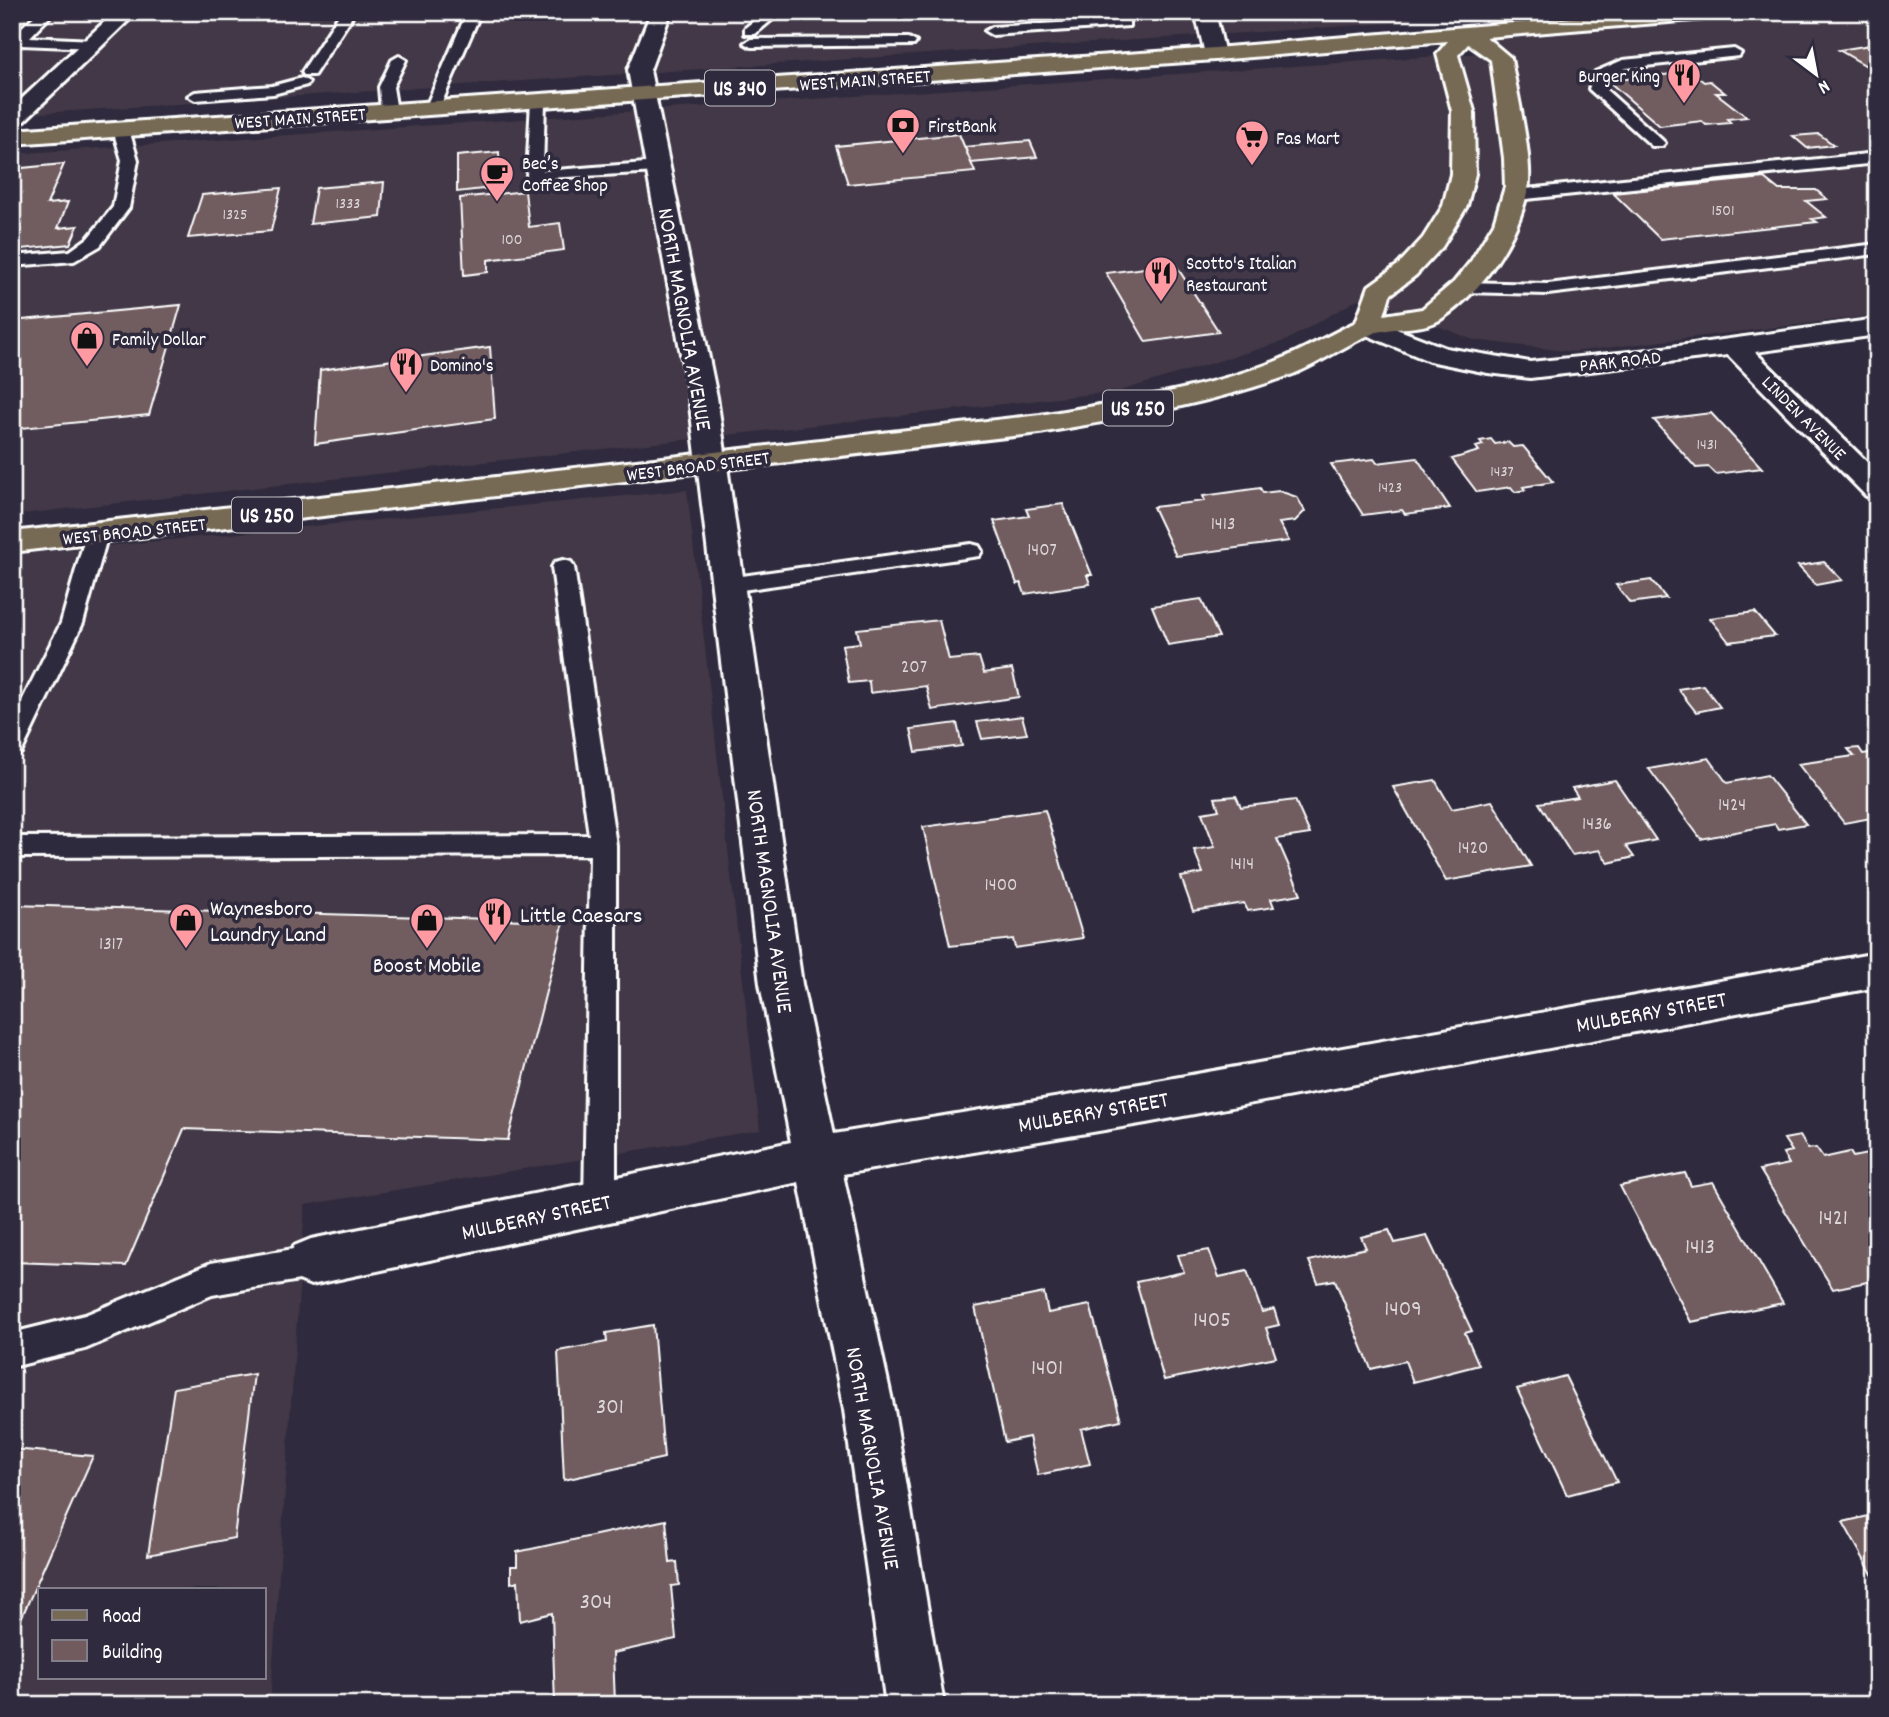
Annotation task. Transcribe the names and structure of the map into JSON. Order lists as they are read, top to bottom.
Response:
{
  "streets": {
    "main road": [
      "WEST MAIN STREET",
      "US 340",
      "US 250",
      "WEST BROAD STREET"
    ],
    "street": [
      "NORTH MAGNOLIA AVENUE",
      "PARK ROAD",
      "LINDEN AVENUE",
      "MULBERRY STREET"
    ]
  },
  "crossings": [
    ["WEST MAIN STREET", "NORTH MAGNOLIA AVENUE"],
    ["WEST MAIN STREET", "WEST BROAD STREET"],
    ["NORTH MAGNOLIA AVENUE", "WEST BROAD STREET"],
    ["NORTH MAGNOLIA AVENUE", "MULBERRY STREET"],
    ["PARK ROAD", "LINDEN AVENUE"],
    ["PARK ROAD", "WEST BROAD STREET"]
  ],
  "places": {
    "restaurant": [
      "Burger King",
      "Scotto's Italian Restaurant",
      "Domino's",
      "Little Caesars"
    ],
    "bank": ["FirstBank"],
    "supermarket": ["Fas Mart"],
    "cafe": ["Bec’s Coffee Shop"],
    "shop": ["Family Dollar", "Waynesboro Laundry Land", "Boost Mobile"]
  },
  "house_numbers": [
    "1333",
    "1501",
    "1325",
    "100",
    "1431",
    "1437",
    "1423",
    "1413",
    "1407",
    "207",
    "1424",
    "1436",
    "1420",
    "1414",
    "1400",
    "1317",
    "1421",
    "1413",
    "1409",
    "1405",
    "1401",
    "301",
    "304"
  ],
  "legend": ["Road", "Building"],
  "north": "bottom right"
}
